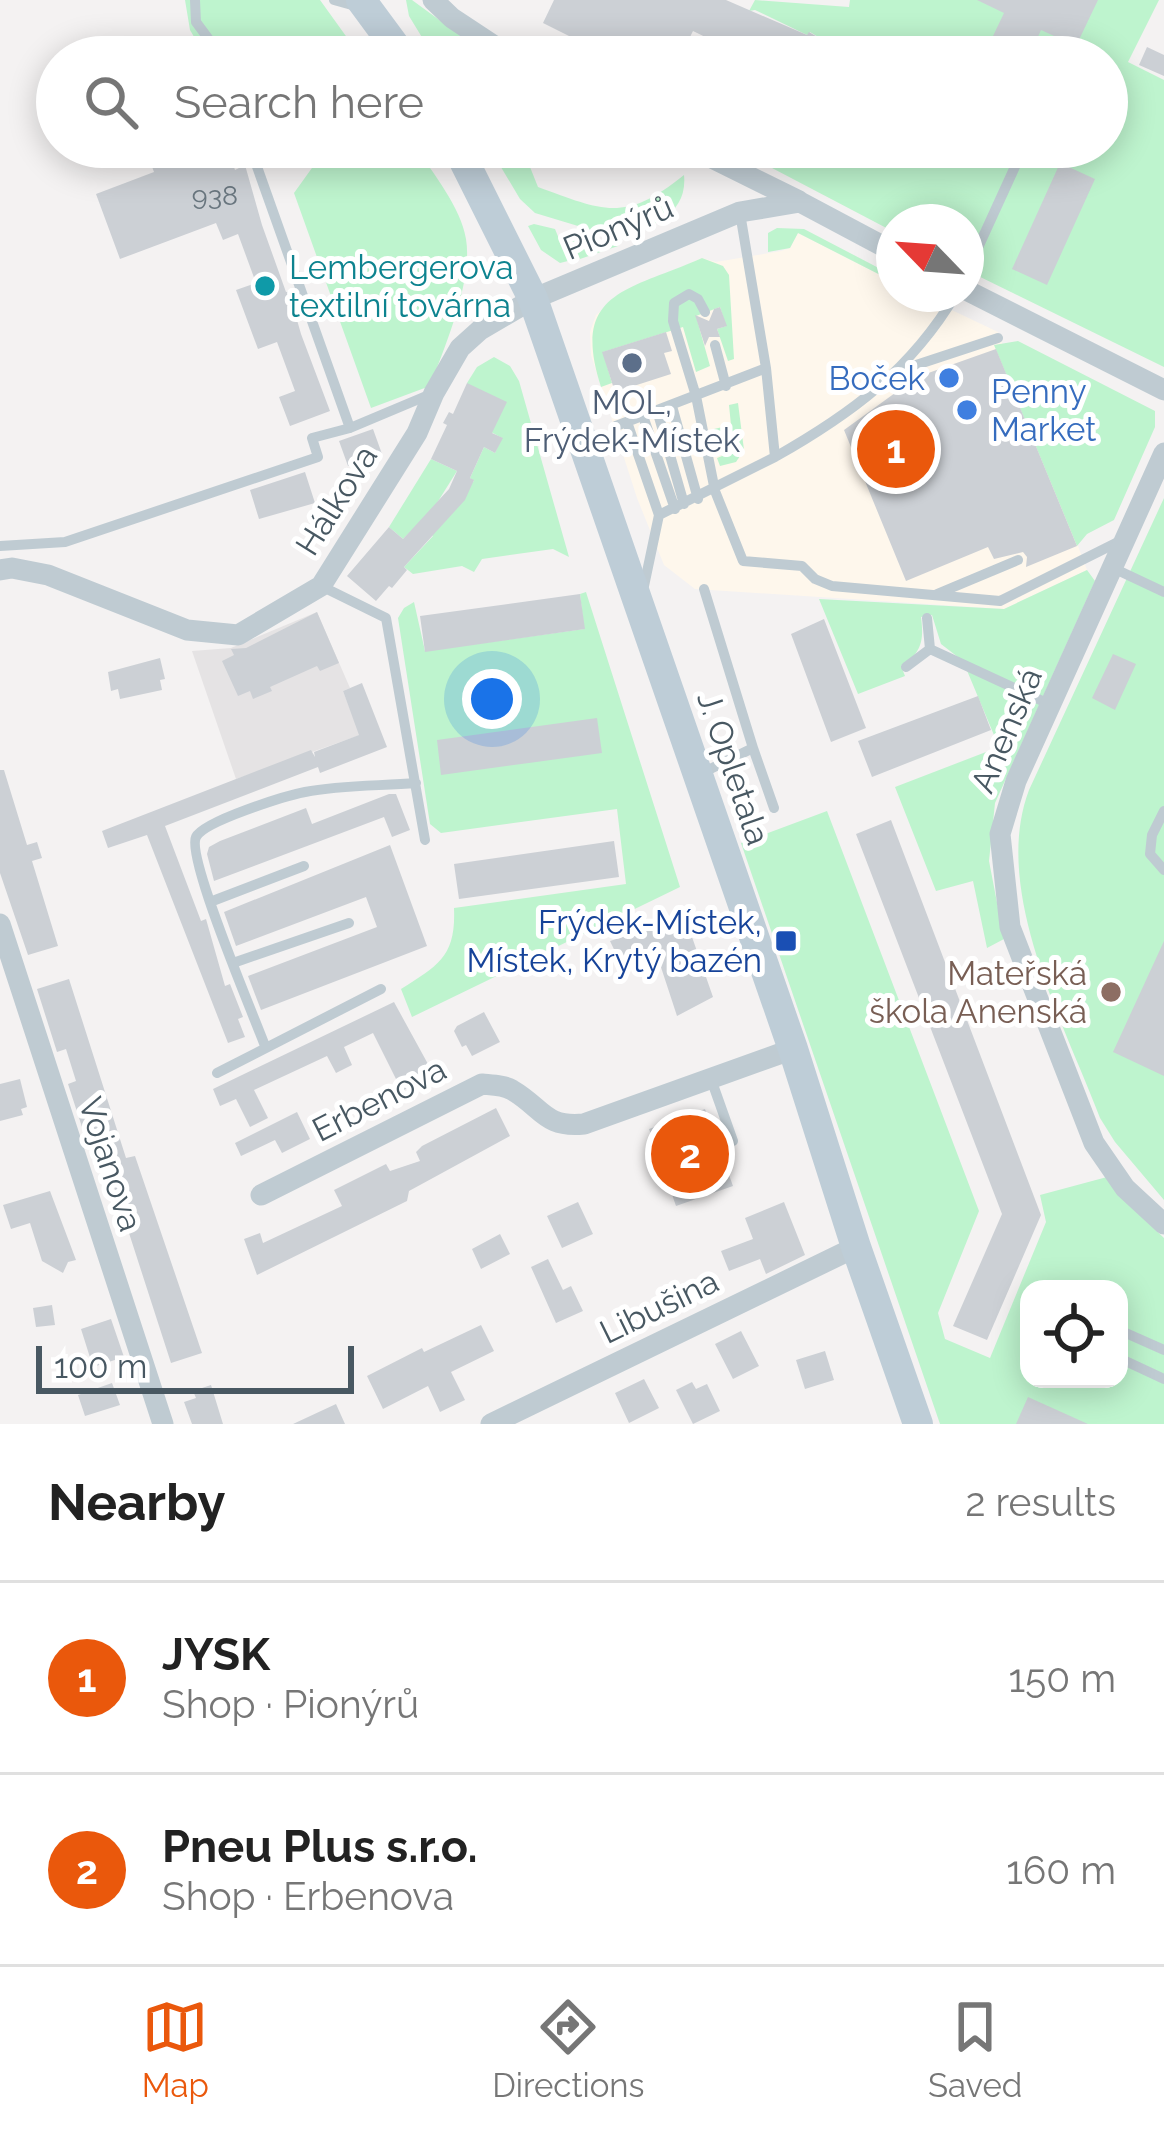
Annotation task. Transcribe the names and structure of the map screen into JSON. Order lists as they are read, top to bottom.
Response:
{
  "streets": {
    "main road": ["J. Opletala"],
    "street": [
      "Pionýrů",
      "Hálkova",
      "Anenská",
      "Erbenova",
      "Vojanova",
      "Libušina"
    ]
  },
  "crossings": [
    ["Pionýrů", "Hálkova"],
    ["Pionýrů", "J. Opletala"],
    ["Hálkova", "J. Opletala"],
    ["J. Opletala", "Erbenova"],
    ["J. Opletala", "Libušina"]
  ],
  "places": {
    "other": [
      "Lembergerova textilní továrna",
      "MOL, Frýdek-Místek",
      "Boček",
      "Penny Market",
      "Mateřská škola Anenská"
    ],
    "transit": ["Frýdek-Místek, Místek, Krytý bazén"]
  },
  "house_numbers": ["938"],
  "scale_bar": "100 m",
  "north": "top left",
  "page": {
    "search": "Search here",
    "pins": ["1", "2"],
    "scale": "100 m",
    "heading": ["Nearby", "2 results"],
    "list": [
      {
        "mark": "1",
        "name": "JYSK",
        "note": "Shop · Pionýrů",
        "value": "150 m"
      },
      {
        "mark": "2",
        "name": "Pneu Plus s.r.o.",
        "note": "Shop · Erbenova",
        "value": "160 m"
      }
    ],
    "nav": ["Map", "Directions", "Saved"]
  }
}
